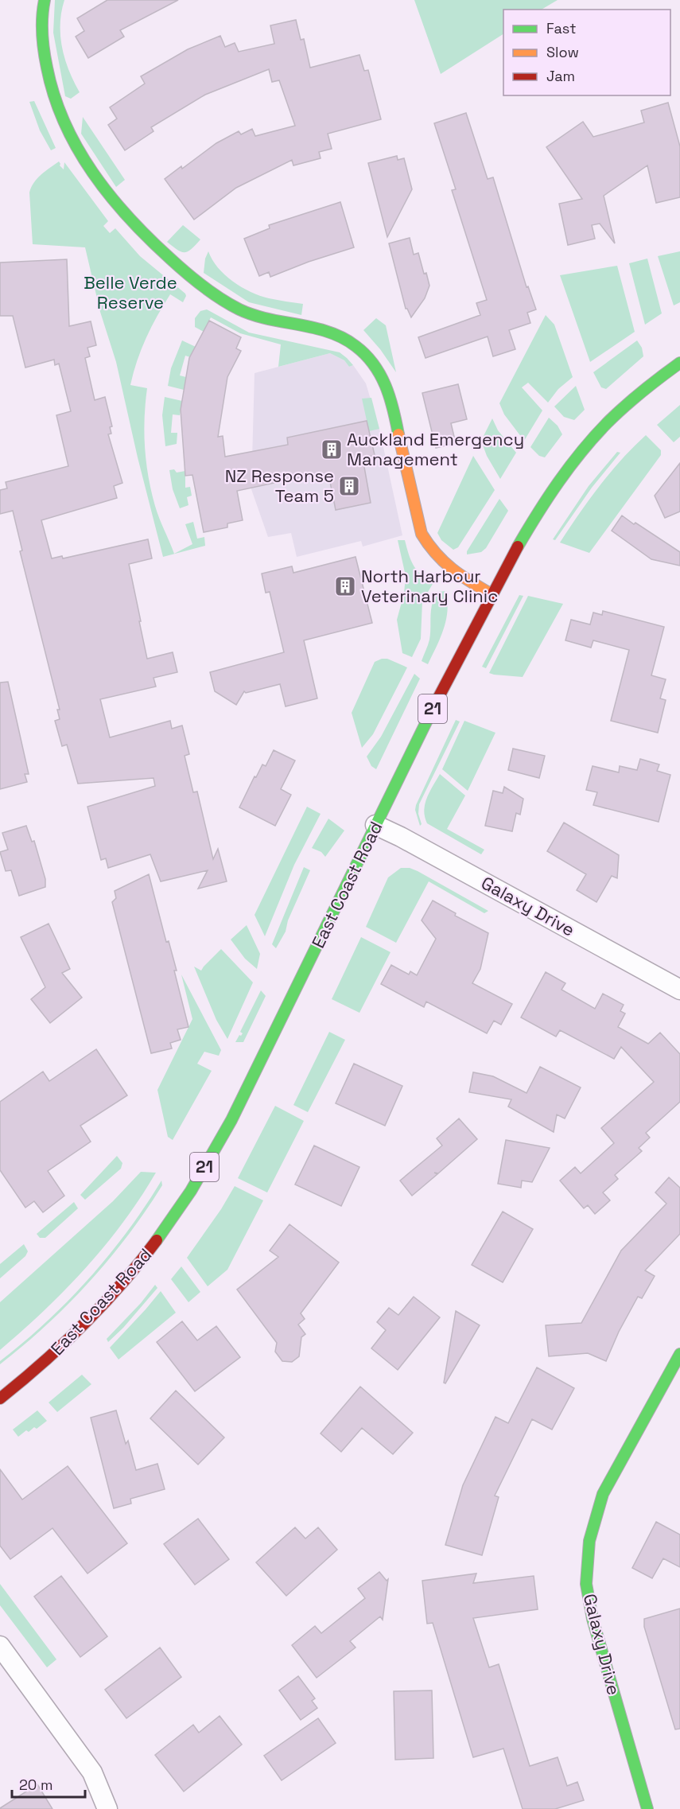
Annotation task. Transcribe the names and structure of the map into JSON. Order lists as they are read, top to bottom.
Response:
{
  "streets": {
    "street": ["21", "East Coast Road", "Galaxy Drive"]
  },
  "crossings": [
    ["East Coast Road", "Galaxy Drive"]
  ],
  "parks": ["Belle Verde Reserve"],
  "places": {
    "building": ["Auckland Emergency Management", "NZ Response Team 5", "North Harbour Veterinary Clinic"]
  },
  "legend": ["Fast", "Slow", "Jam"],
  "scale_bar": "20 m"
}
